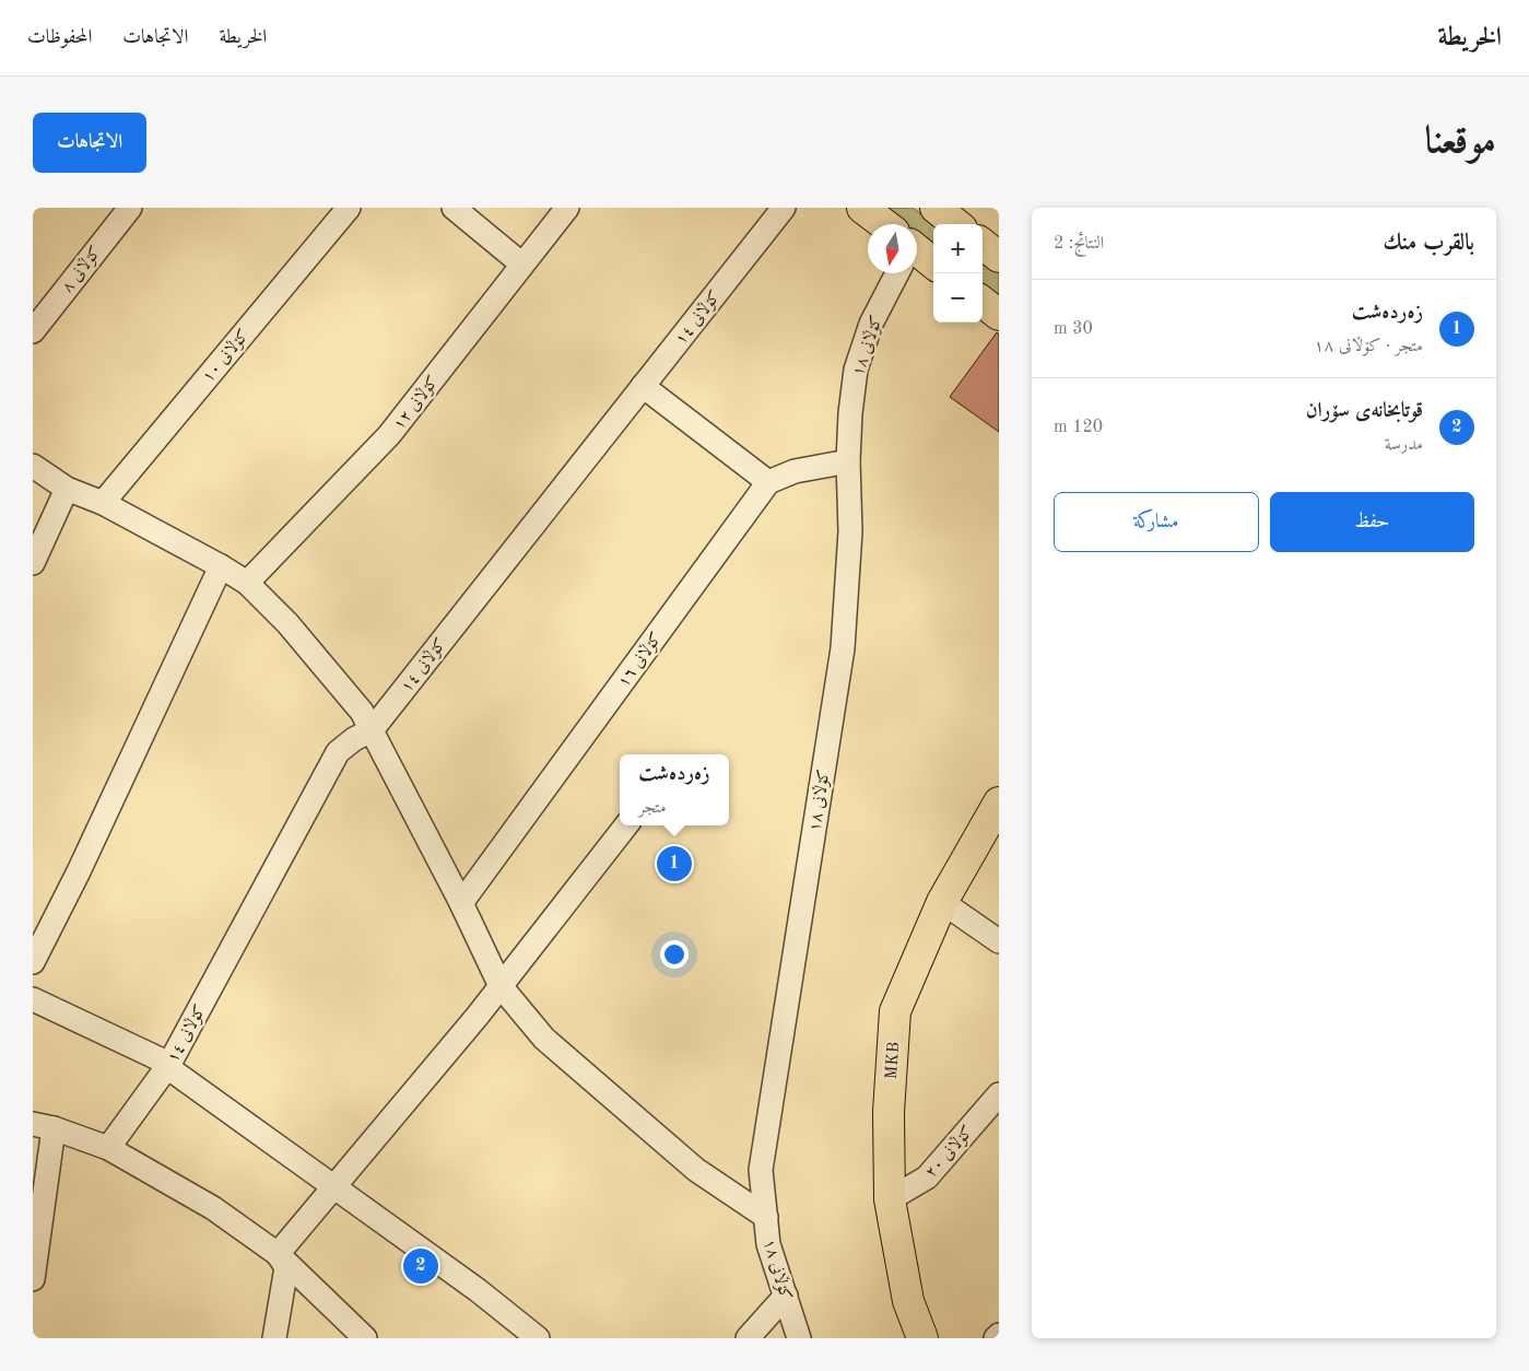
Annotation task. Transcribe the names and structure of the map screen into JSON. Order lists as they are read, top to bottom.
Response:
{
  "streets": {
    "main road": ["MKB"],
    "street": [
      "کۆڵانی ٨",
      "کۆڵانی ١٤",
      "کۆڵانی ١٨",
      "کۆڵانی ١٠",
      "کۆڵانی ١٢",
      "کۆڵانی ١٦",
      "کۆڵانی ٢٠"
    ]
  },
  "crossings": [
    ["MKB", "کۆڵانی ٢٠"]
  ],
  "north": "bottom",
  "page": {
    "header": "الخريطة",
    "nav": ["الخريطة", "الاتجاهات", "المحفوظات"],
    "title": "موقعنا",
    "buttons": [
      "الاتجاهات",
      ["حفظ", "مشاركة"]
    ],
    "heading": ["بالقرب منك", "النتائج: 2"],
    "map_buttons": ["+", "−"],
    "list": [
      {
        "mark": "1",
        "name": "زەردەشت",
        "note": "متجر · کۆڵانی ١٨",
        "value": "30 m"
      },
      {
        "mark": "2",
        "name": "قوتابخانەی سۆران",
        "note": "مدرسة",
        "value": "120 m"
      }
    ],
    "popup": ["زەردەشت", "متجر"],
    "pins": ["1", "2"]
  }
}
